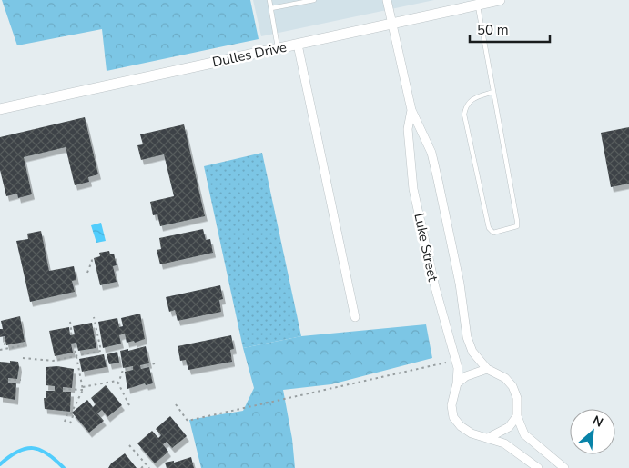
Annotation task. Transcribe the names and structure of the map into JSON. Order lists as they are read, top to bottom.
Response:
{
  "streets": {
    "street": ["Dulles Drive", "Luke Street"]
  },
  "crossings": [
    ["Dulles Drive", "Luke Street"]
  ],
  "scale_bar": "50 m",
  "north": "top right"
}
